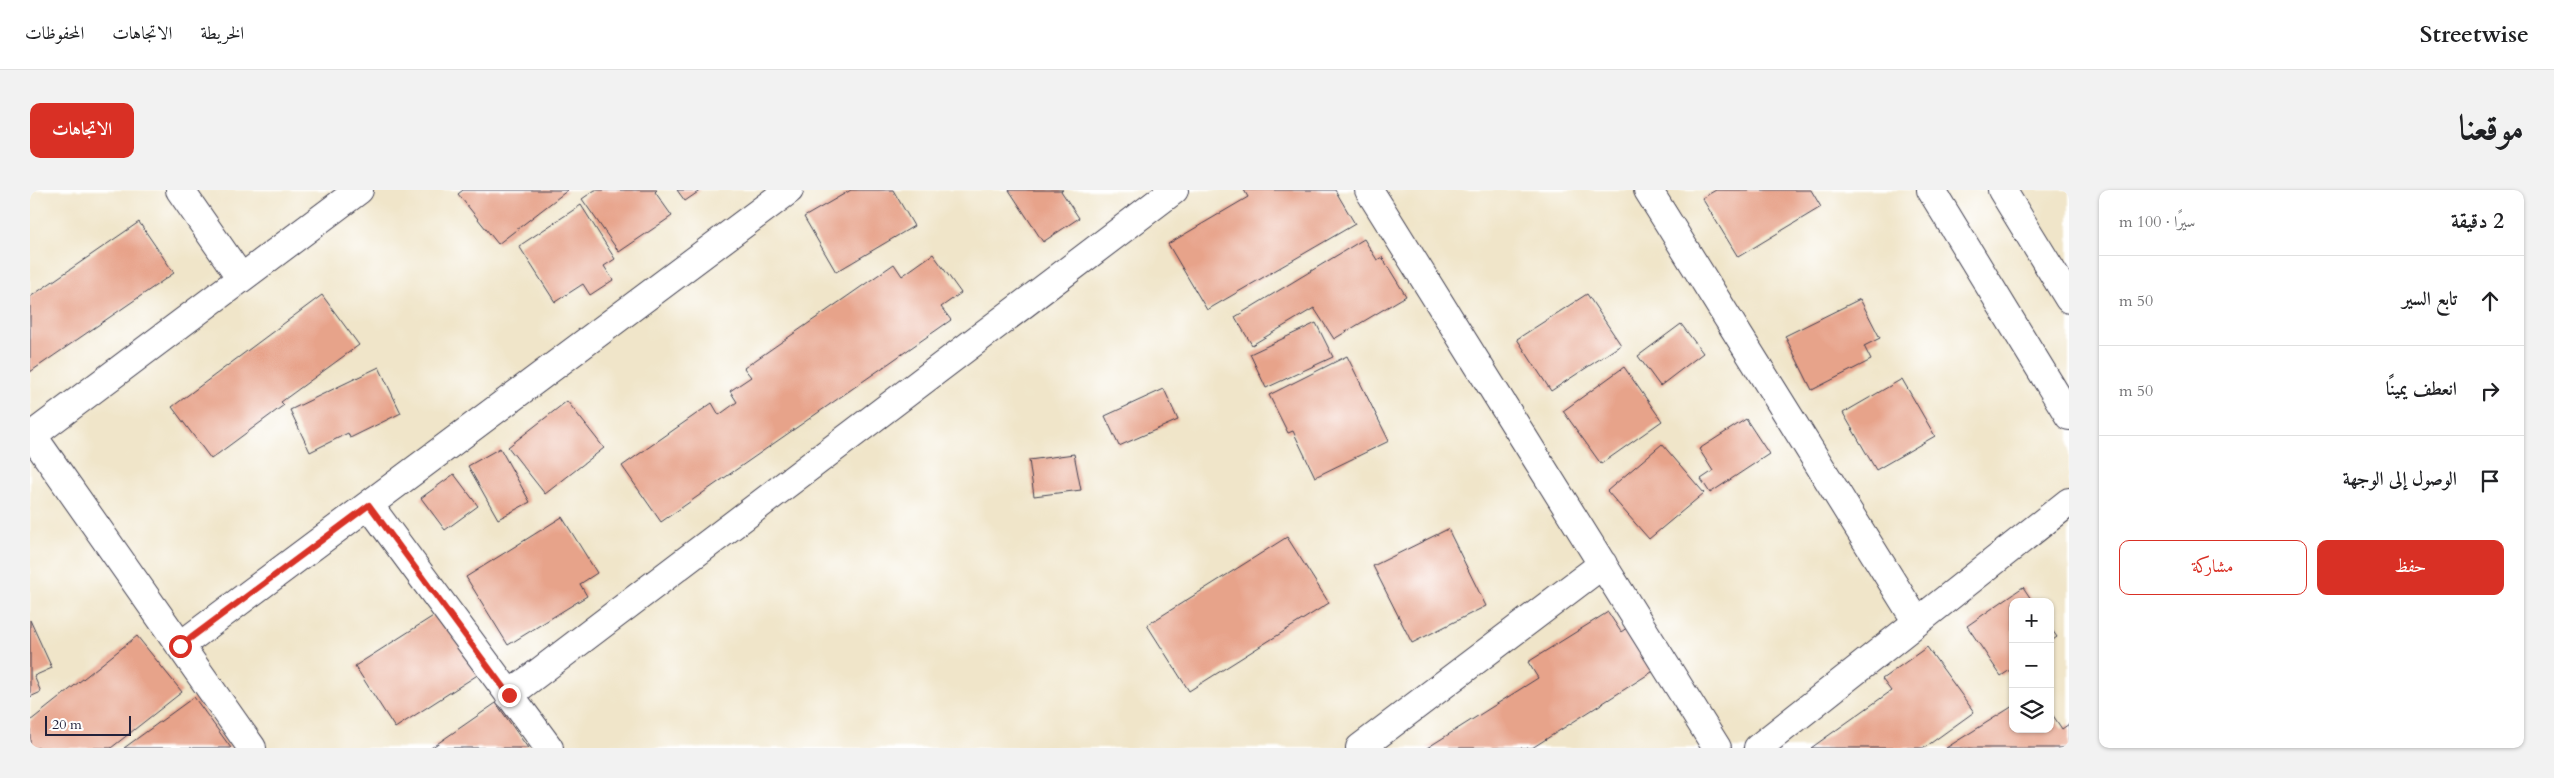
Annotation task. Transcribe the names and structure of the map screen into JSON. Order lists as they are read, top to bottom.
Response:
{
  "scale_bar": "20 m",
  "page": {
    "header": "Streetwise",
    "nav": ["الخريطة", "الاتجاهات", "المحفوظات"],
    "title": "موقعنا",
    "buttons": [
      "الاتجاهات",
      ["حفظ", "مشاركة"]
    ],
    "heading": ["2 دقيقة", "سيرًا · 100 m"],
    "list": [
      ["تابع السير", "50 m"],
      ["انعطف يمينًا", "50 m"],
      "الوصول إلى الوجهة"
    ],
    "map_buttons": ["+", "−"],
    "scale": "20 m"
  }
}
